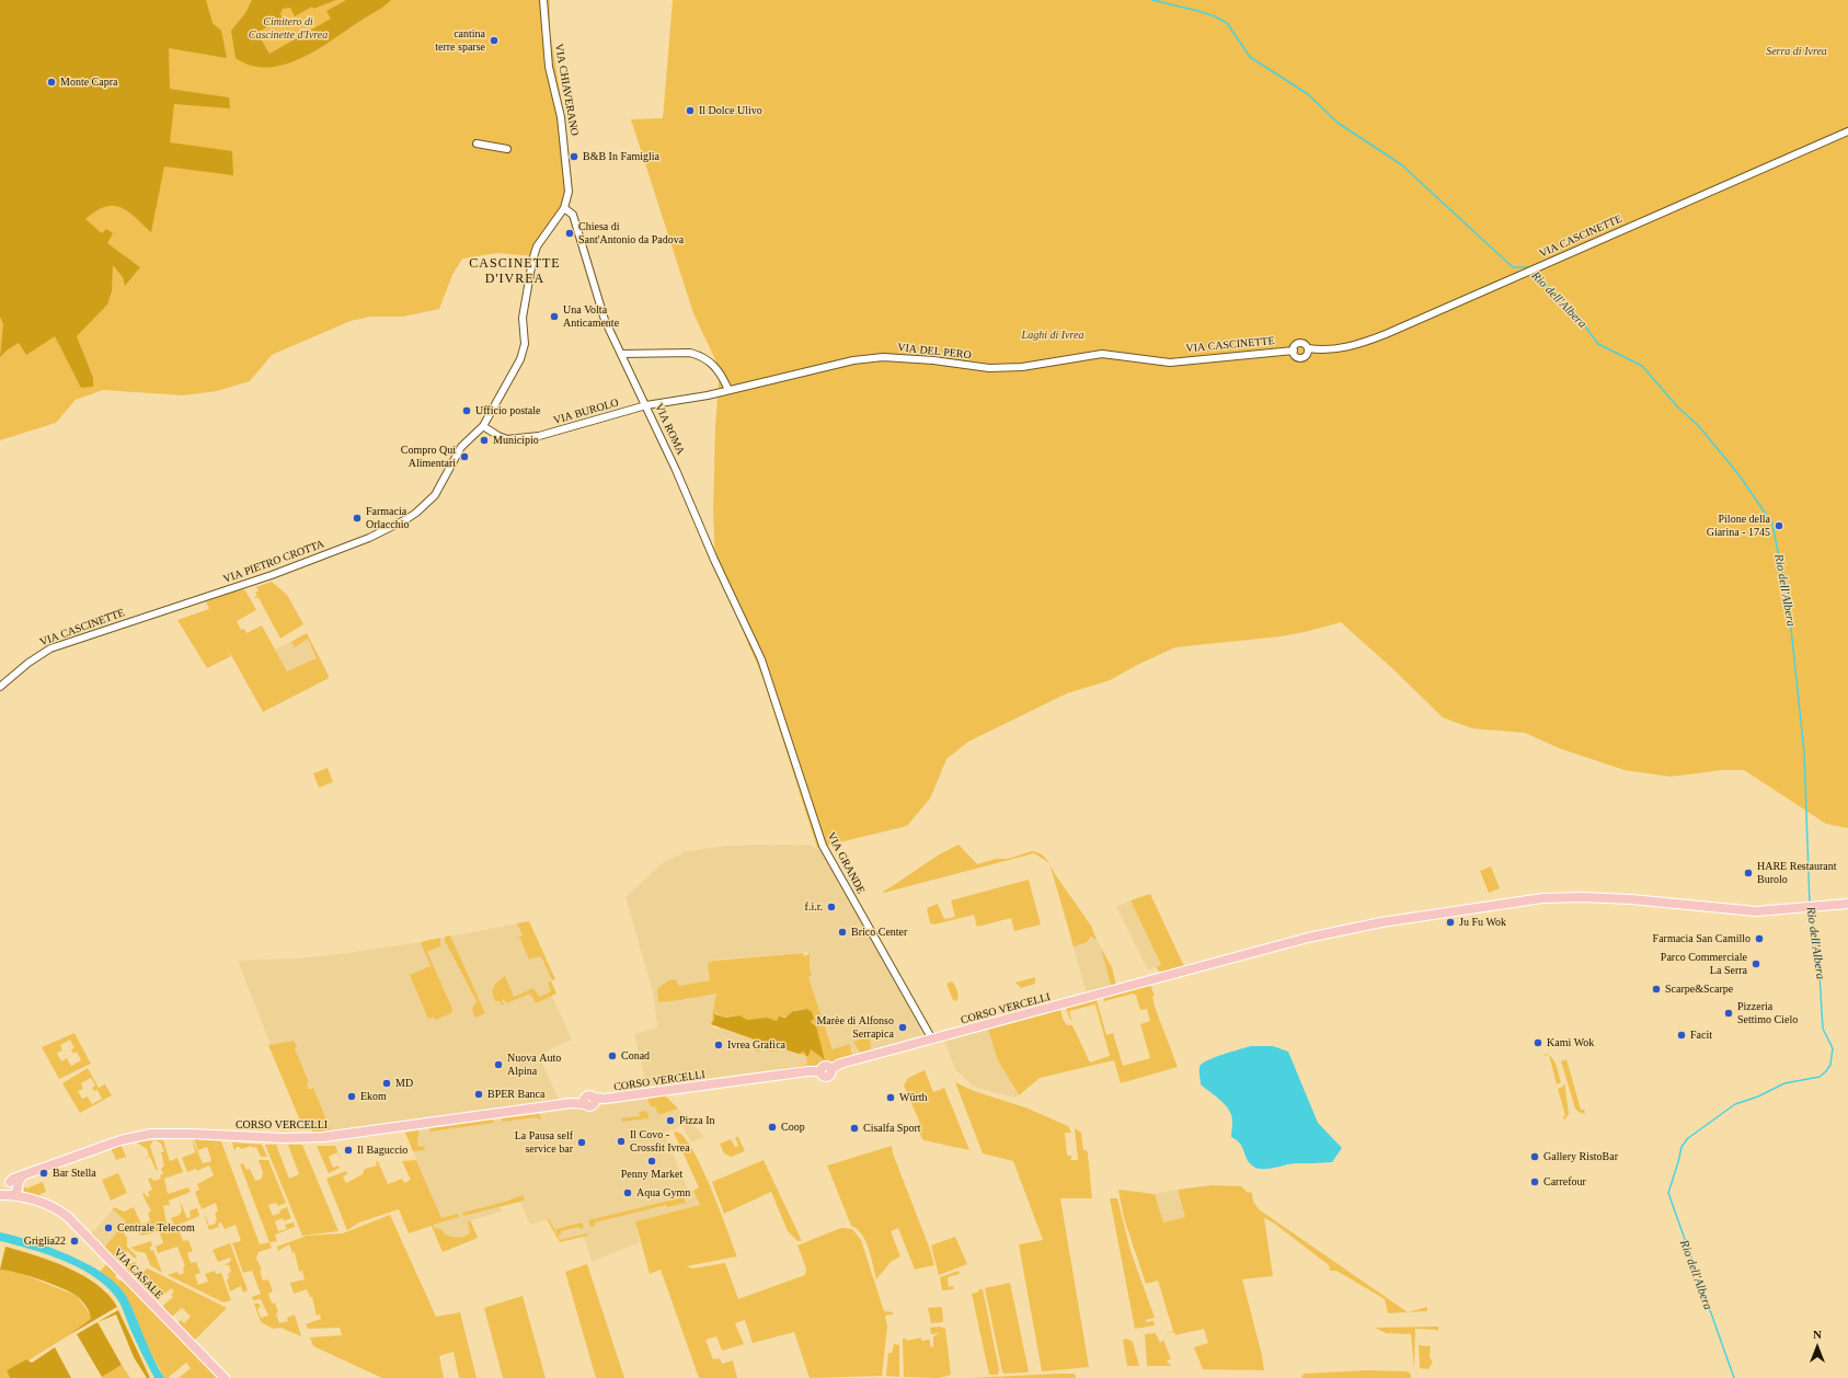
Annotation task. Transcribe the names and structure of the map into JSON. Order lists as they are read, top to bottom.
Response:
{
  "streets": {
    "main road": ["CORSO VERCELLI", "VIA CASALE"],
    "street": [
      "VIA CHIAVERANO",
      "VIA CASCINETTE",
      "VIA DEL PERO",
      "VIA BUROLO",
      "VIA ROMA",
      "VIA PIETRO CROTTA",
      "VIA GRANDE"
    ]
  },
  "crossings": [
    ["VIA CHIAVERANO", "VIA ROMA"],
    ["VIA CHIAVERANO", "VIA PIETRO CROTTA"],
    ["VIA CASCINETTE", "VIA DEL PERO"],
    ["VIA CASCINETTE", "VIA PIETRO CROTTA"],
    ["VIA DEL PERO", "VIA BUROLO"],
    ["VIA DEL PERO", "VIA ROMA"],
    ["VIA BUROLO", "VIA ROMA"],
    ["VIA BUROLO", "VIA PIETRO CROTTA"],
    ["VIA ROMA", "VIA PIETRO CROTTA"],
    ["VIA ROMA", "VIA GRANDE"],
    ["VIA GRANDE", "CORSO VERCELLI"],
    ["CORSO VERCELLI", "VIA CASALE"]
  ],
  "districts": ["CASCINETTE D'IVREA"],
  "water": ["Rio dell'Albera"],
  "parks": ["Cimitero di Cascinette d'Ivrea", "Serra di Ivrea", "Laghi di Ivrea"],
  "places": [
    "cantina terre sparse",
    "Monte Capra",
    "Il Dolce Ulivo",
    "B&B In Famiglia",
    "Chiesa di Sant'Antonio da Padova",
    "Una Volta Anticamente",
    "Ufficio postale",
    "Municipio",
    "Compro Qui Alimentari",
    "Farmacia Orlacchio",
    "Pilone della Giarina - 1745",
    "HARE Restaurant Burolo",
    "f.i.r.",
    "Ju Fu Wok",
    "Brico Center",
    "Farmacia San Camillo",
    "Parco Commerciale La Serra",
    "Scarpe&Scarpe",
    "Pizzeria Settimo Cielo",
    "Marèe di Alfonso Serrapica",
    "Facit",
    "Kami Wok",
    "Ivrea Grafica",
    "Conad",
    "Nuova Auto Alpina",
    "MD",
    "BPER Banca",
    "Ekom",
    "Würth",
    "Pizza In",
    "Coop",
    "Cisalfa Sport",
    "Il Covo - Crossfit Ivrea",
    "La Pausa self service bar",
    "Il Baguccio",
    "Gallery RistoBar",
    "Penny Market",
    "Bar Stella",
    "Carrefour",
    "Aqua Gymn",
    "Centrale Telecom",
    "Griglia22"
  ],
  "north": "top"
}
